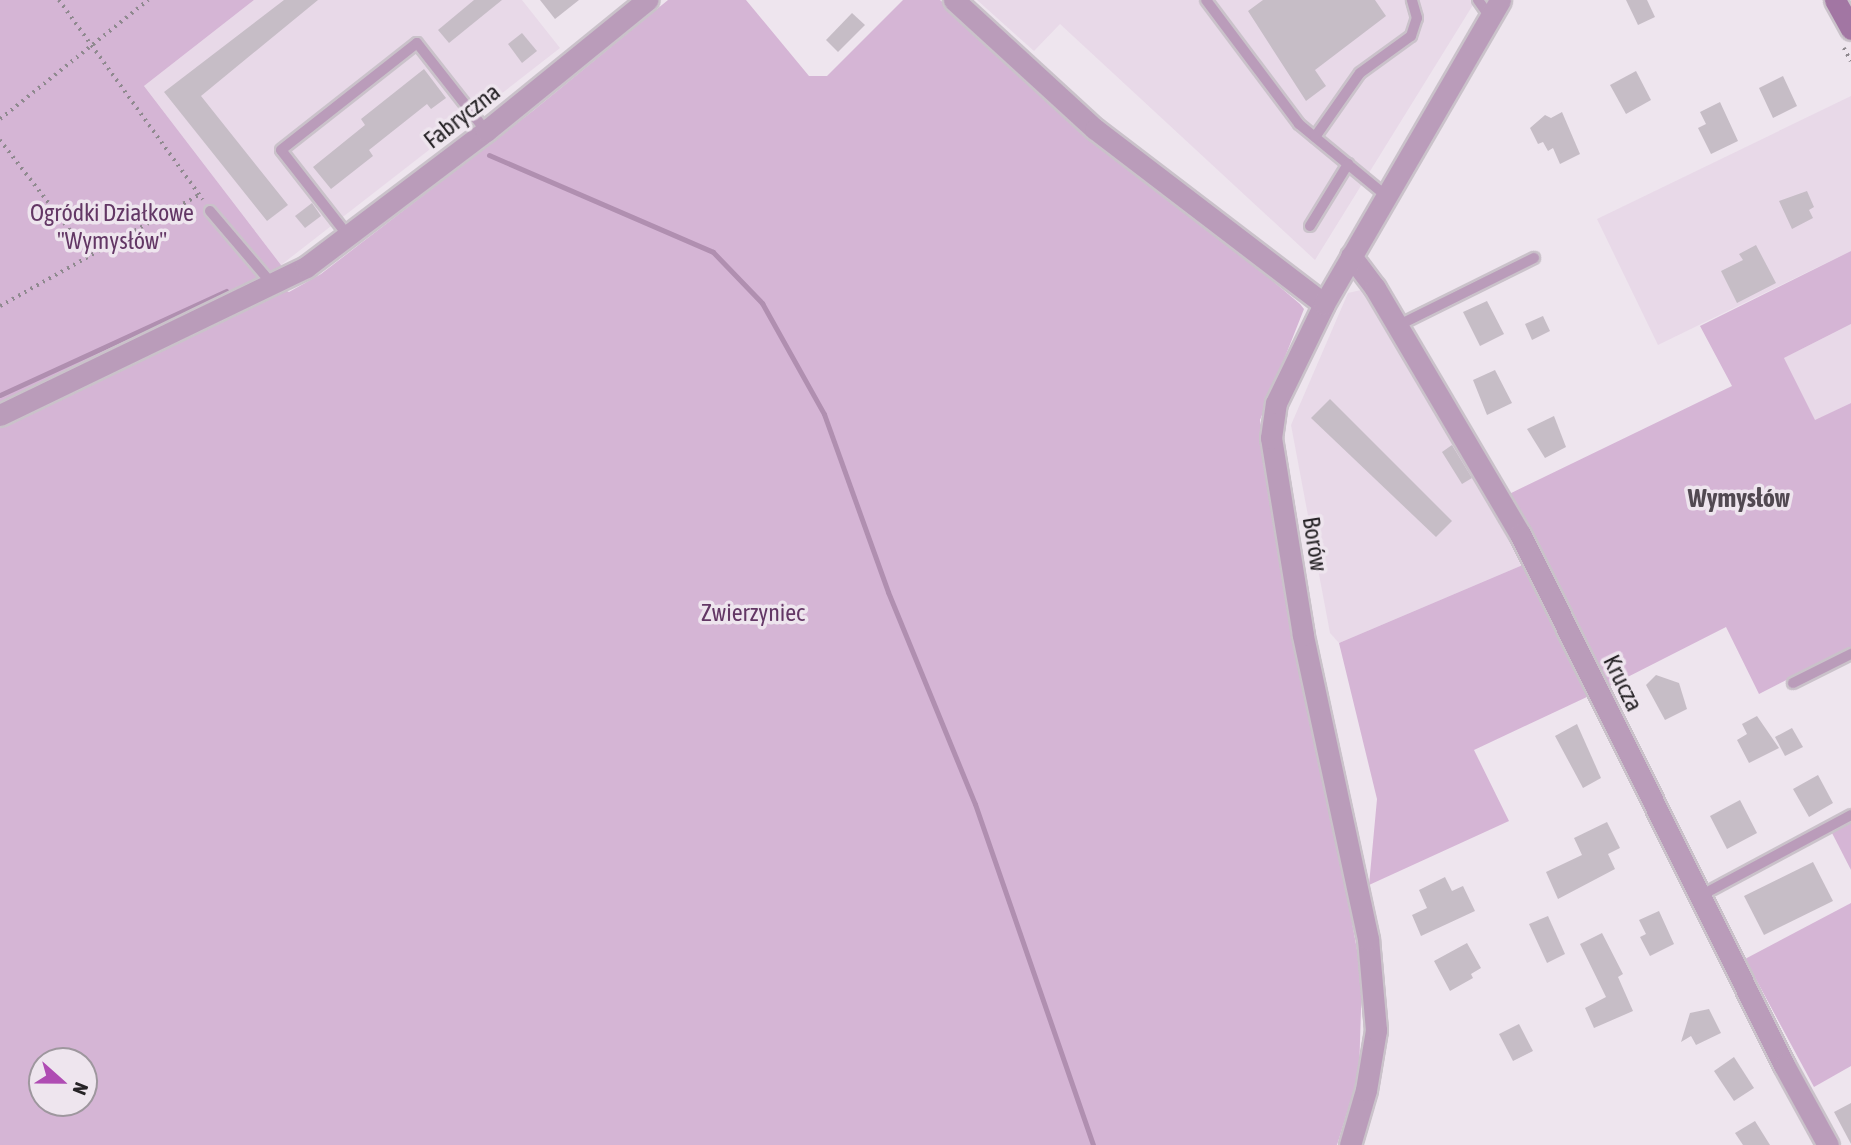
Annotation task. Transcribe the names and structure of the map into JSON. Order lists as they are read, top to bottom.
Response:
{
  "streets": {
    "street": ["Fabryczna", "Borów", "Krucza"]
  },
  "crossings": [
    ["Borów", "Krucza"]
  ],
  "districts": ["Wymysłów"],
  "parks": ["Ogródki Działkowe \"Wymysłów\"", "Zwierzyniec"],
  "north": "right"
}
